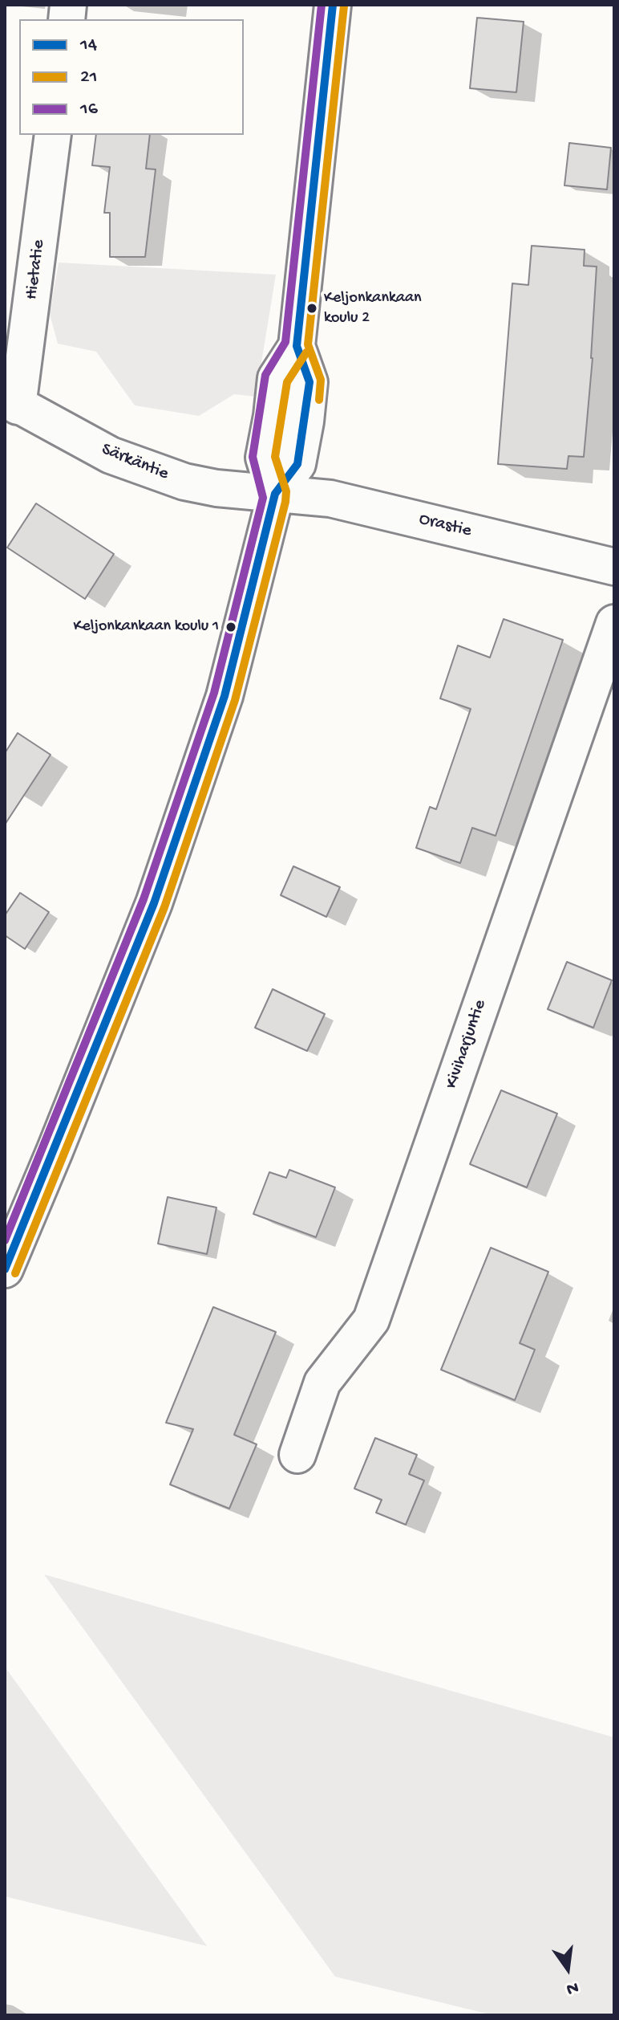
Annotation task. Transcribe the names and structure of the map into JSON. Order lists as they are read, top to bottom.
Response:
{
  "streets": {
    "street": [
      "Hietatie",
      "Särkäntie",
      "Orastie",
      "Kiviharjuntie"
    ]
  },
  "crossings": [
    ["Hietatie", "Särkäntie"],
    ["Särkäntie", "Orastie"]
  ],
  "places": ["Keljonkankaan koulu 2", "Keljonkankaan koulu 1"],
  "lines": ["transit line 14", "transit line 16", "transit line 21"],
  "legend": ["14", "21", "16"],
  "north": "bottom"
}
